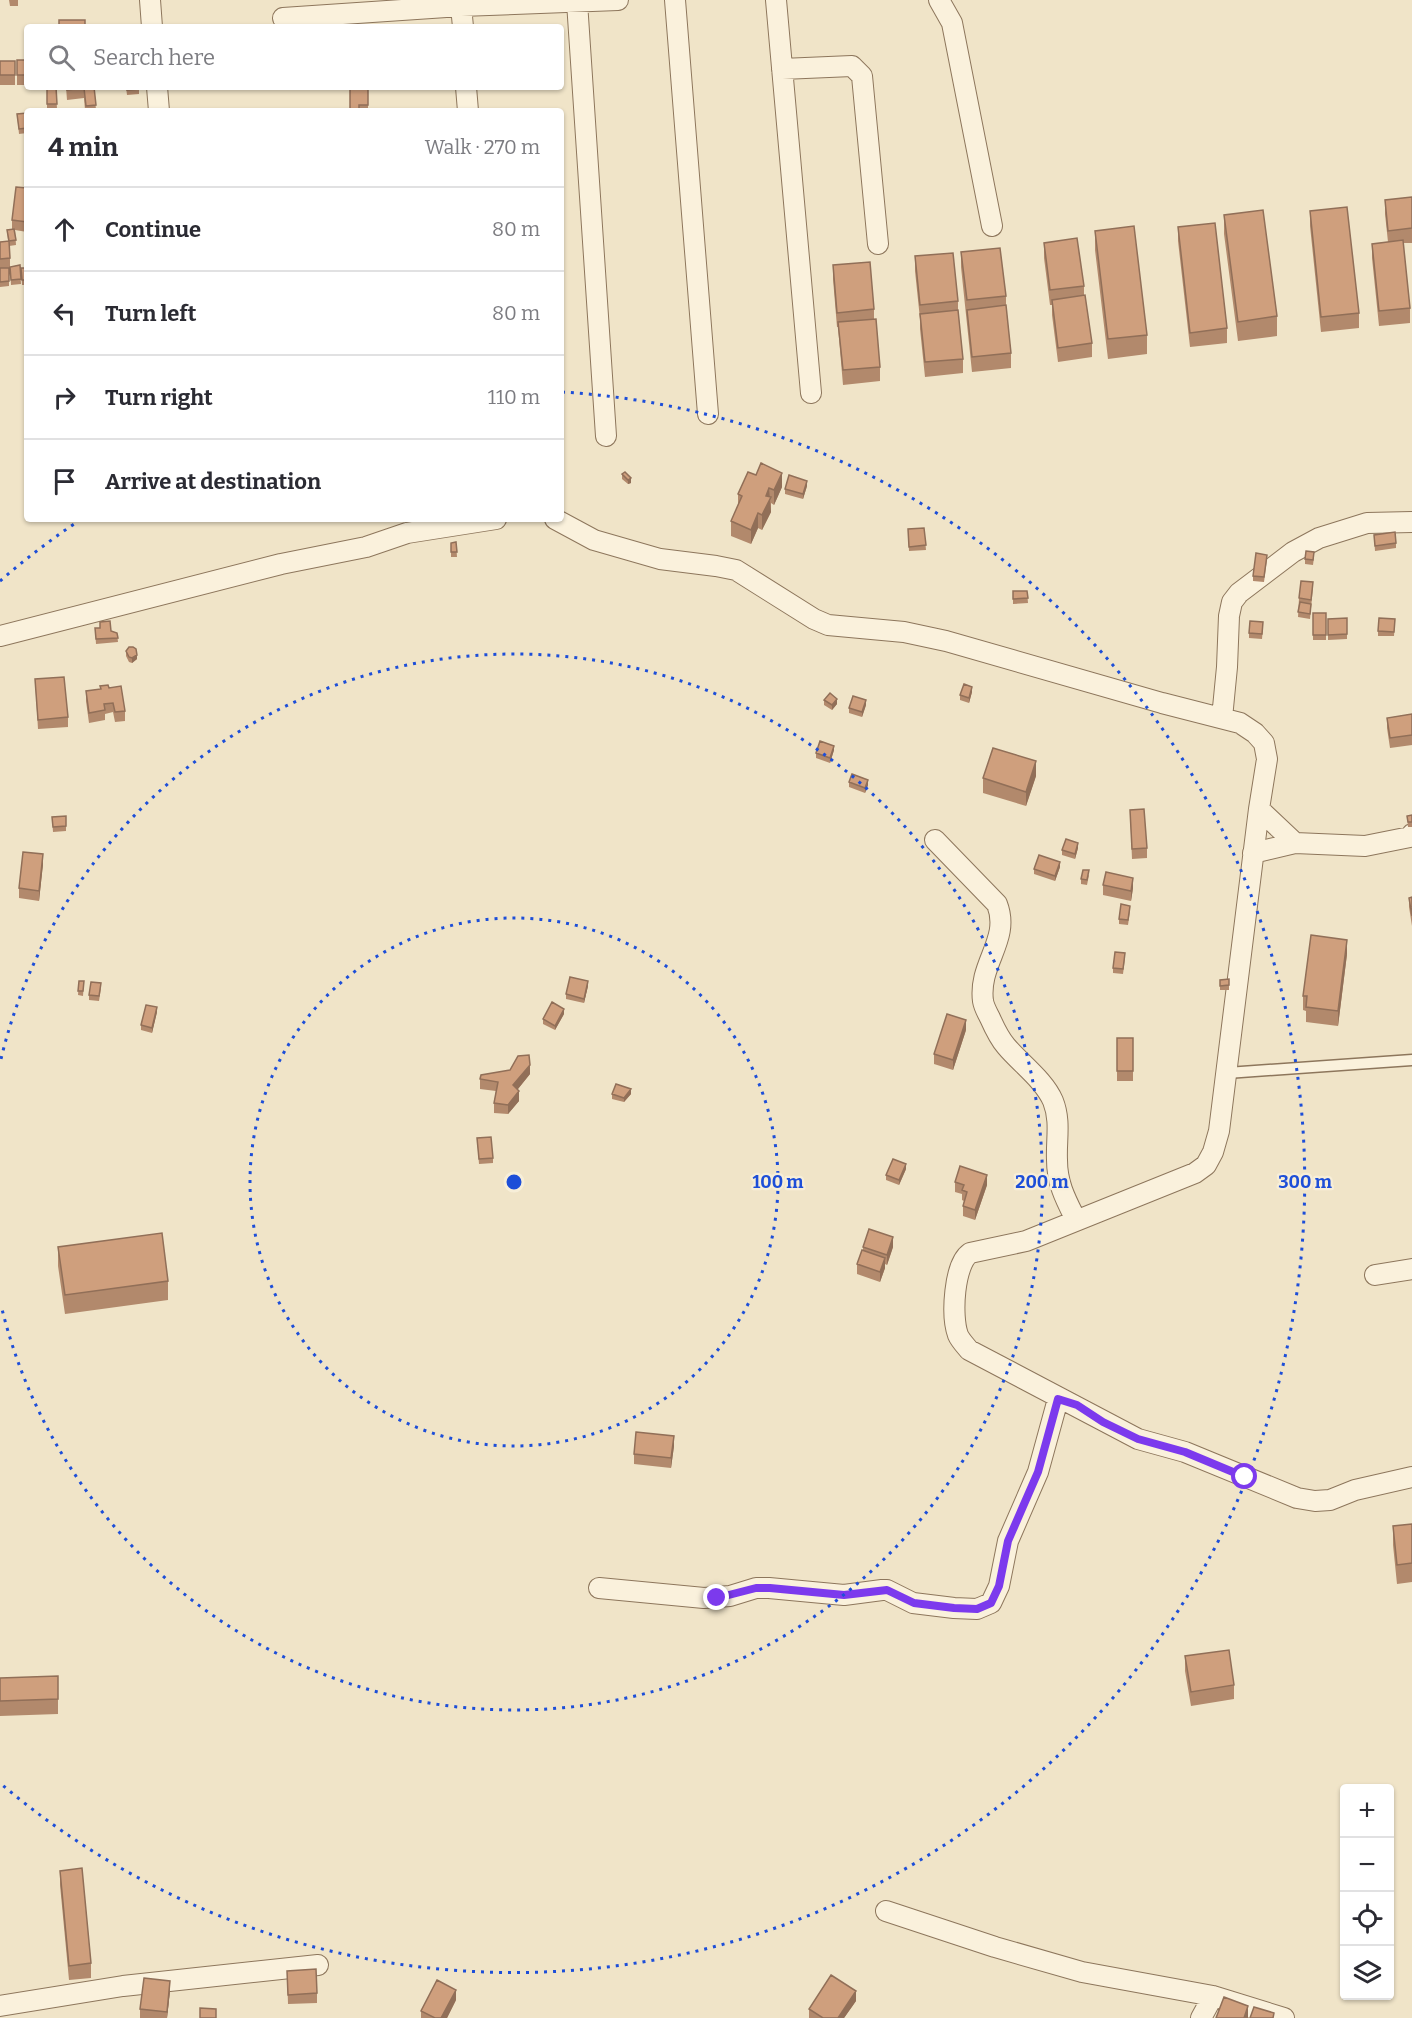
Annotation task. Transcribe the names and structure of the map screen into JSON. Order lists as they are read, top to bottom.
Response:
{
  "page": {
    "search": "Search here",
    "heading": ["4 min", "Walk · 270 m"],
    "list": [
      ["Continue", "80 m"],
      ["Turn left", "80 m"],
      ["Turn right", "110 m"],
      "Arrive at destination"
    ],
    "map_buttons": ["+", "−"]
  },
  "rings": ["100 m", "200 m", "300 m"]
}
